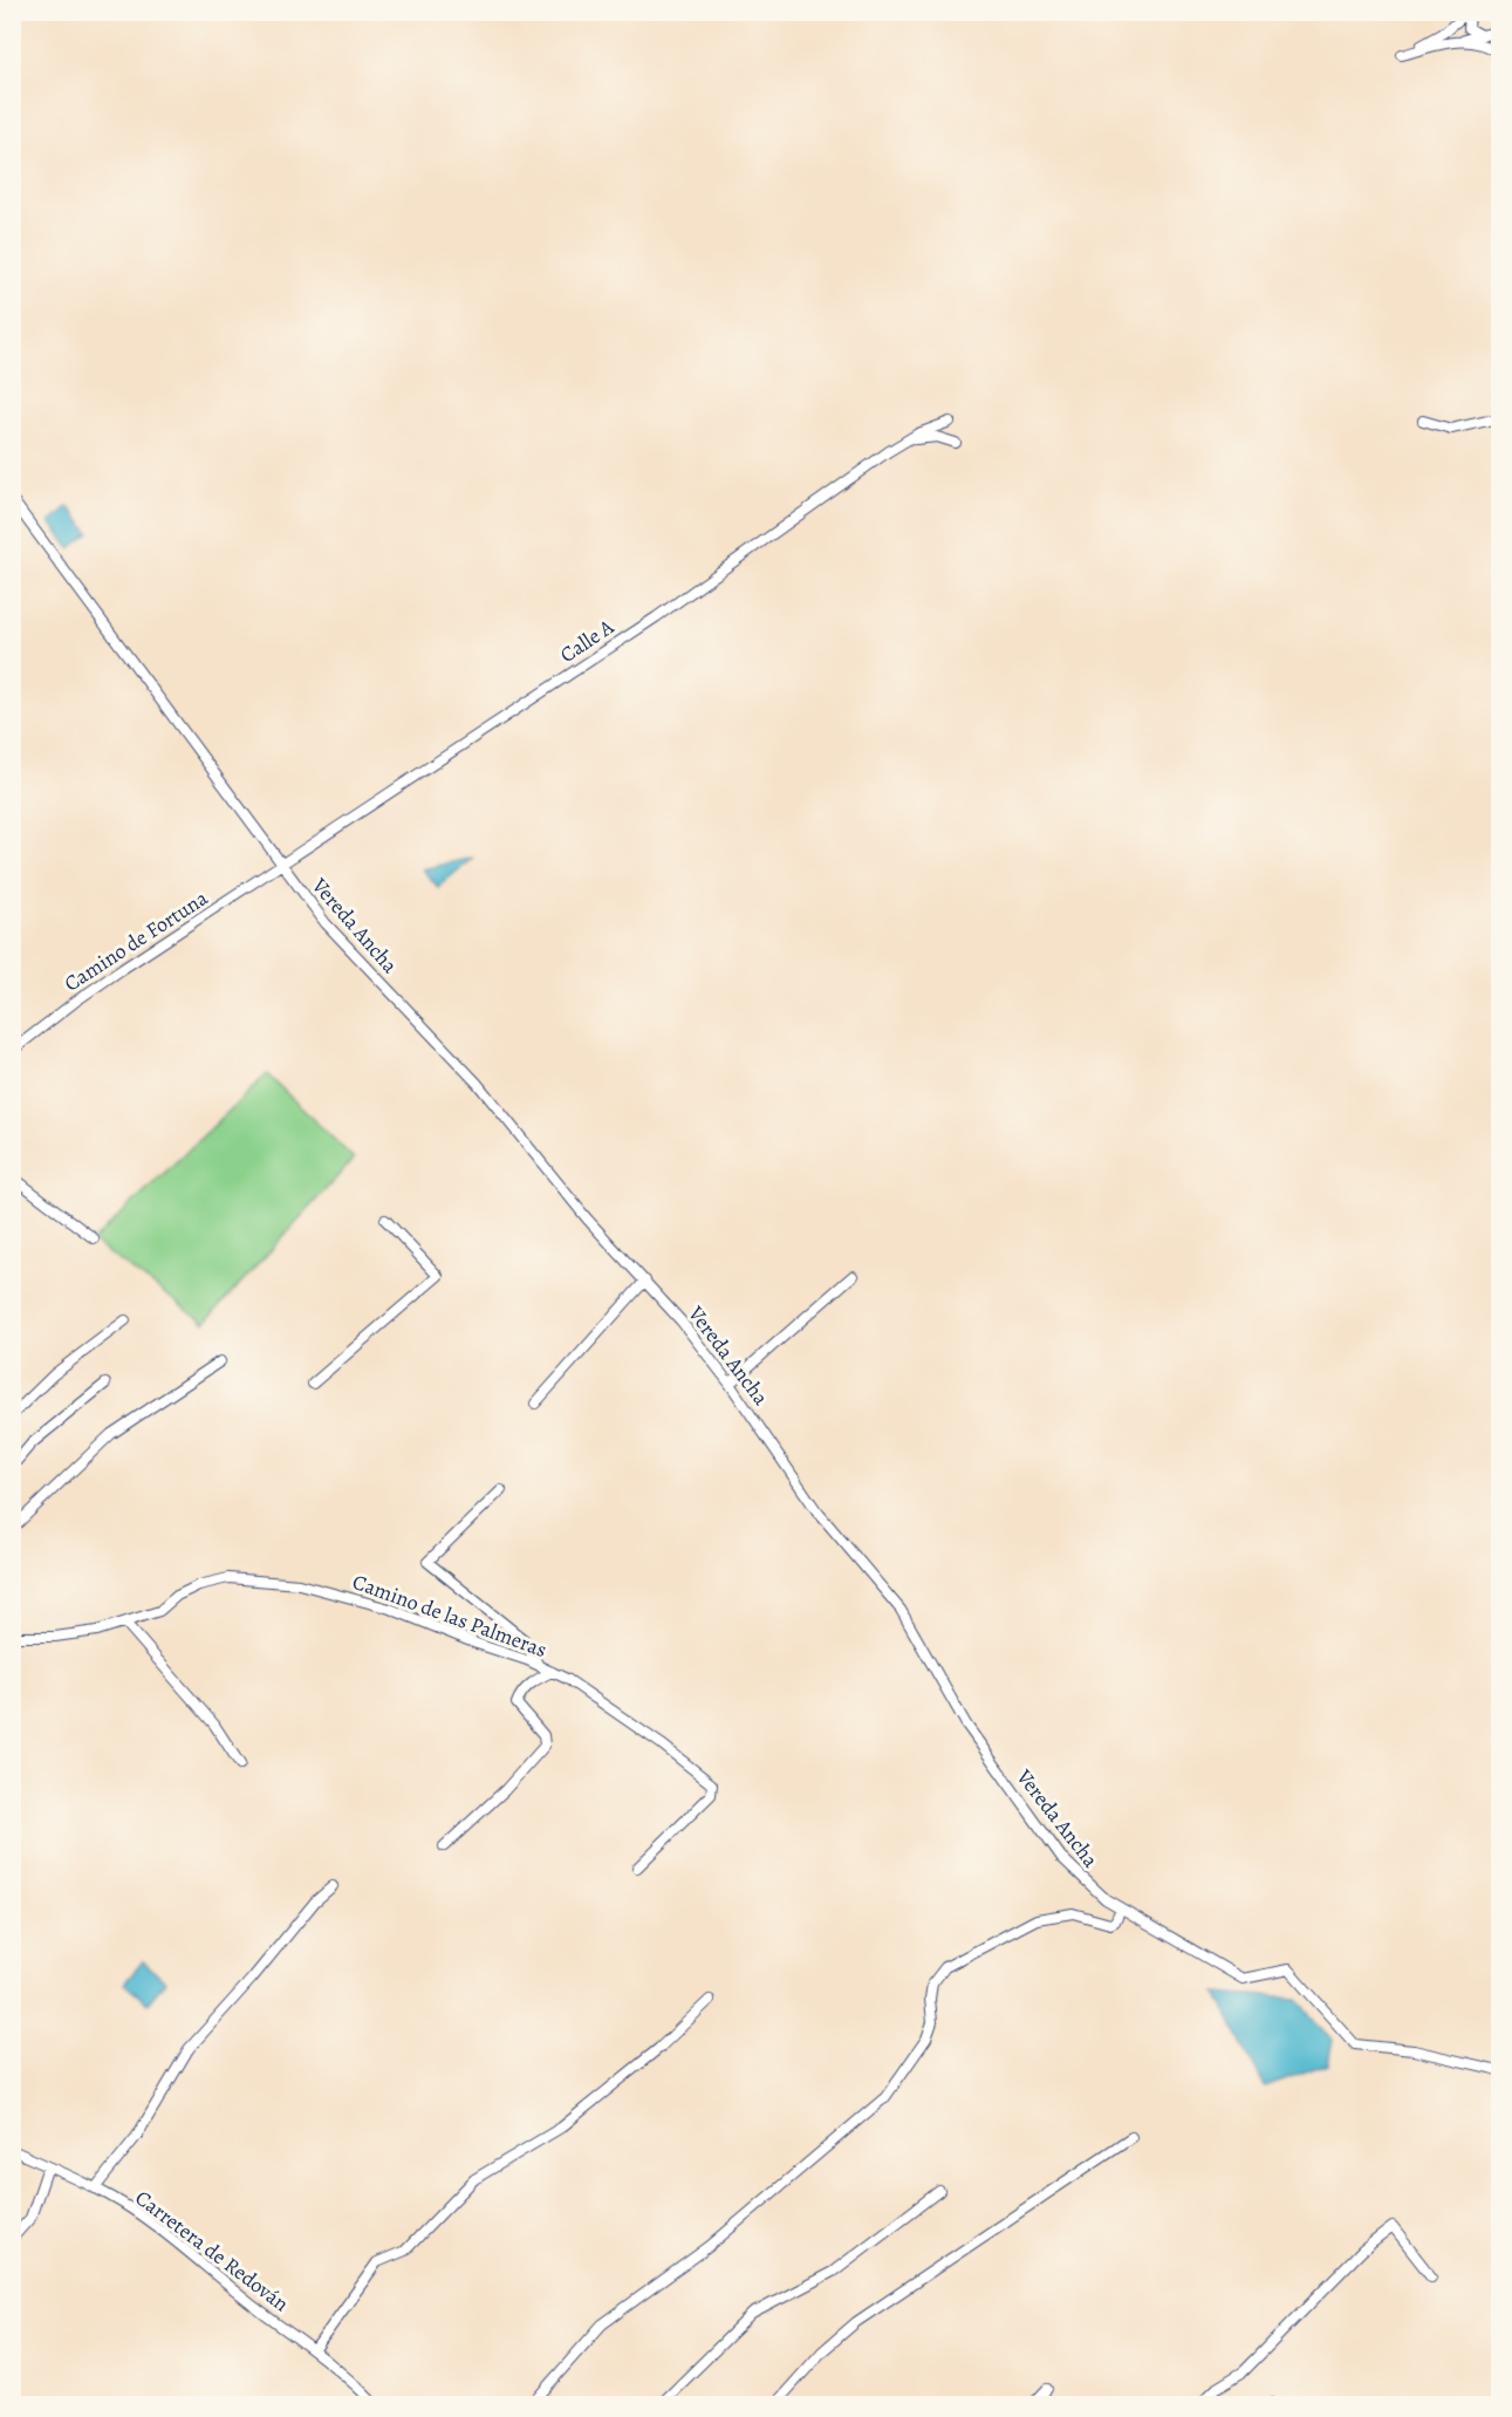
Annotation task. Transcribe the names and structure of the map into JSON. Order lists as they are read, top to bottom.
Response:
{
  "streets": {
    "street": [
      "Calle A",
      "Vereda Ancha",
      "Camino de Fortuna",
      "Camino de las Palmeras",
      "Carretera de Redován"
    ]
  },
  "crossings": [
    ["Calle A", "Vereda Ancha"],
    ["Calle A", "Camino de Fortuna"],
    ["Vereda Ancha", "Camino de Fortuna"]
  ]
}
